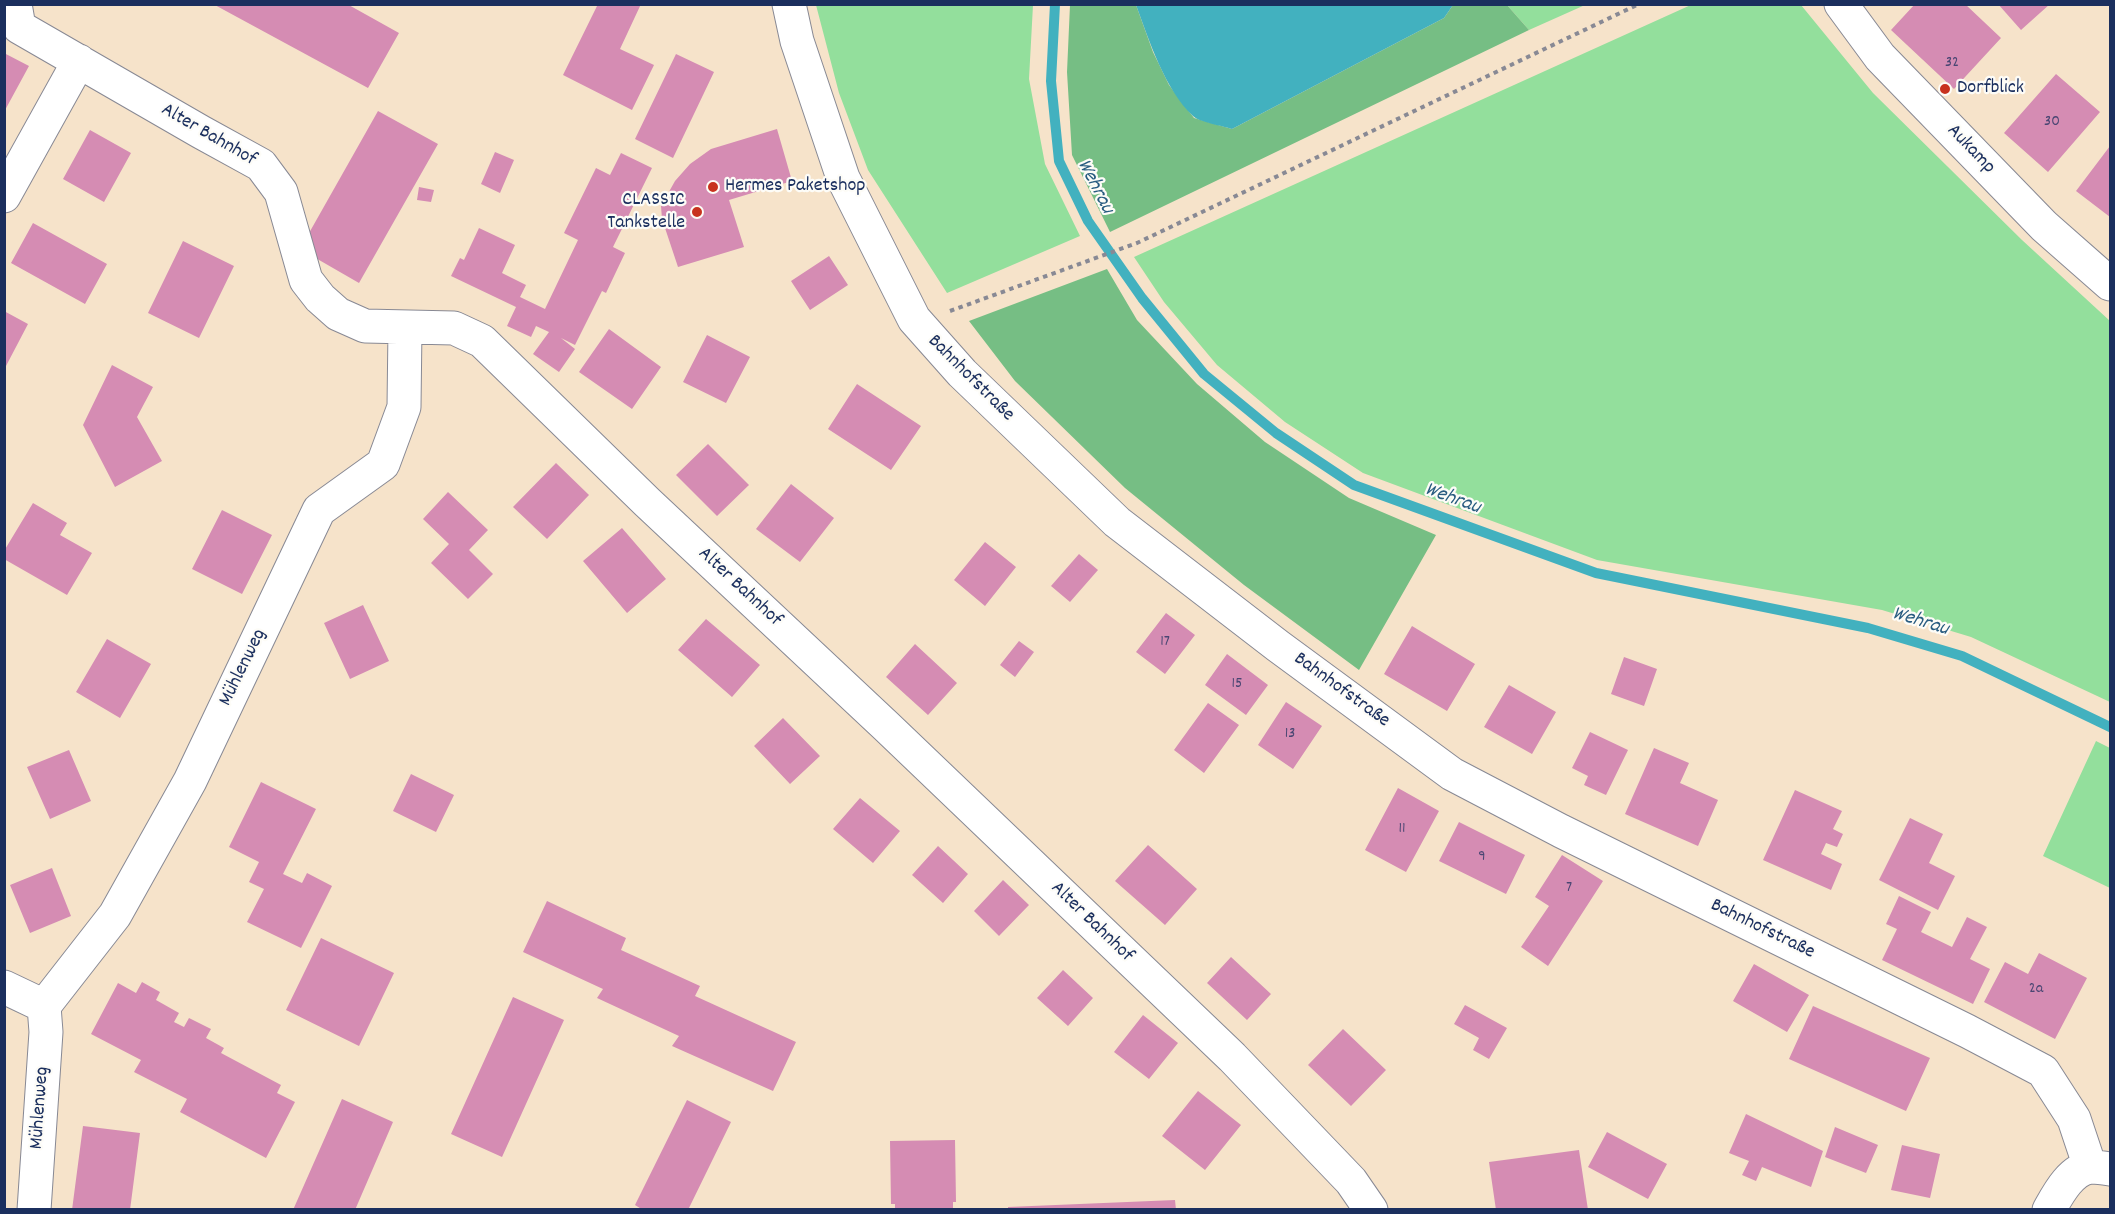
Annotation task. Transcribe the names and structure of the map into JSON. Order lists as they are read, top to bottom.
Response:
{
  "streets": {
    "street": [
      "Alter Bahnhof",
      "Aukamp",
      "Bahnhofstraße",
      "Mühlenweg"
    ]
  },
  "crossings": [
    ["Alter Bahnhof", "Mühlenweg"]
  ],
  "water": ["Wehrau"],
  "places": ["Dorfblick", "Hermes Paketshop", "CLASSIC Tankstelle"],
  "house_numbers": [
    "32",
    "30",
    "17",
    "15",
    "13",
    "11",
    "9",
    "7",
    "2a"
  ]
}
